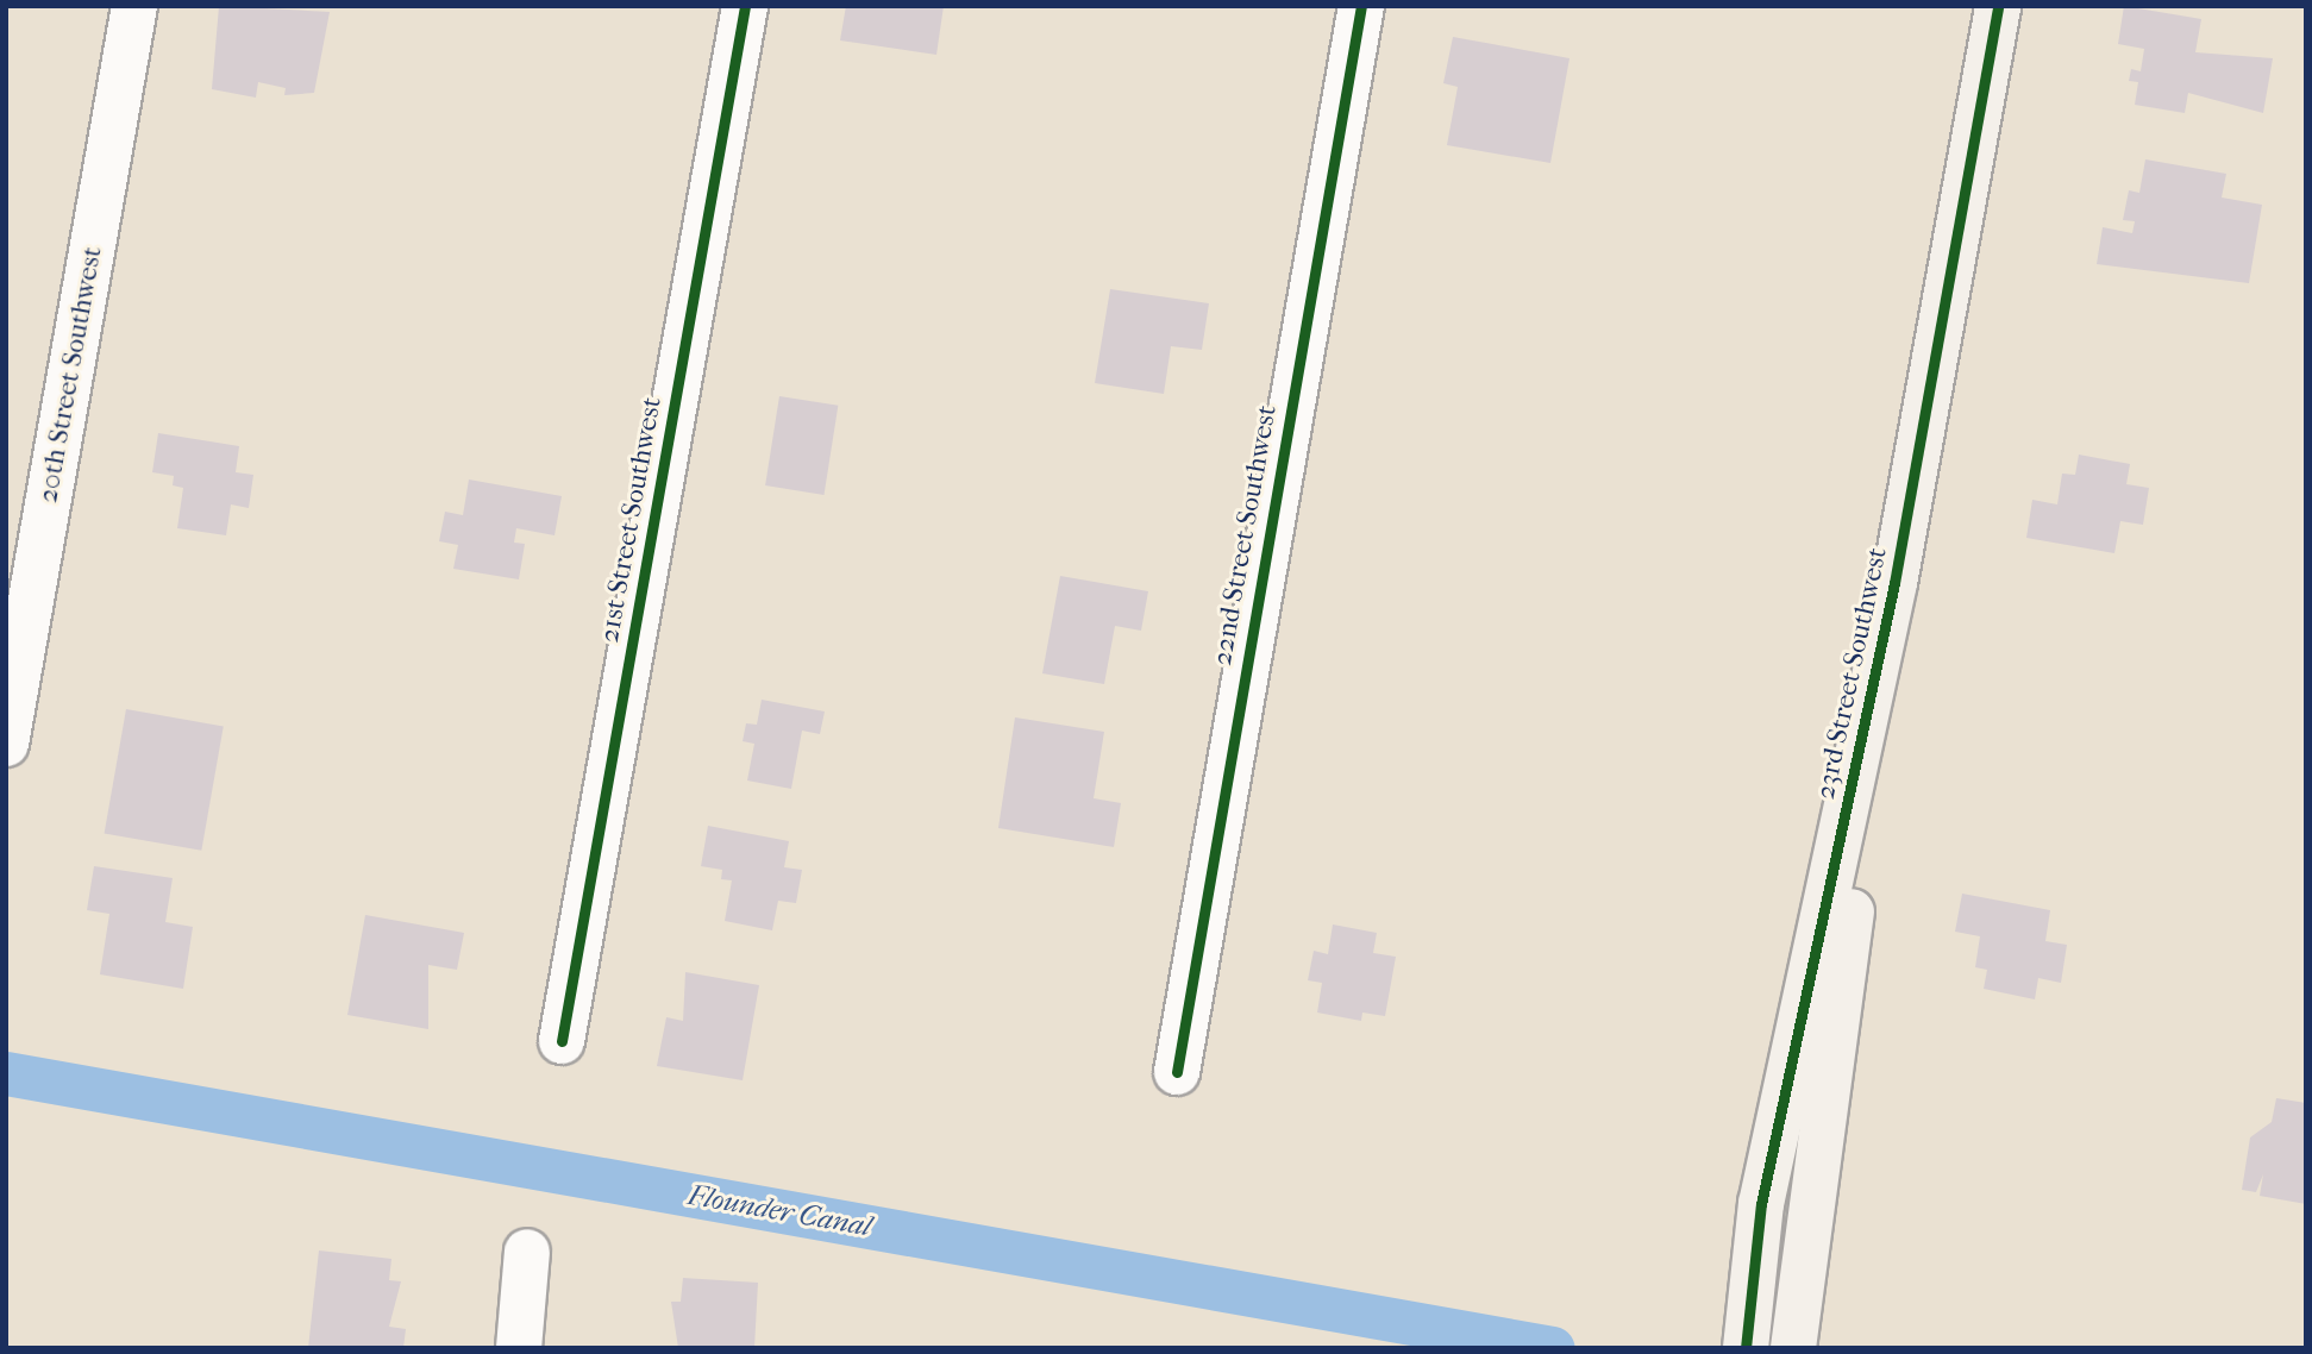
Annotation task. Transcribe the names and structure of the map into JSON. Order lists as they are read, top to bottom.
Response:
{
  "streets": {
    "street": [
      "20th Street Southwest",
      "21st Street Southwest",
      "22nd Street Southwest",
      "23rd Street Southwest"
    ]
  },
  "water": ["Flounder Canal"]
}
